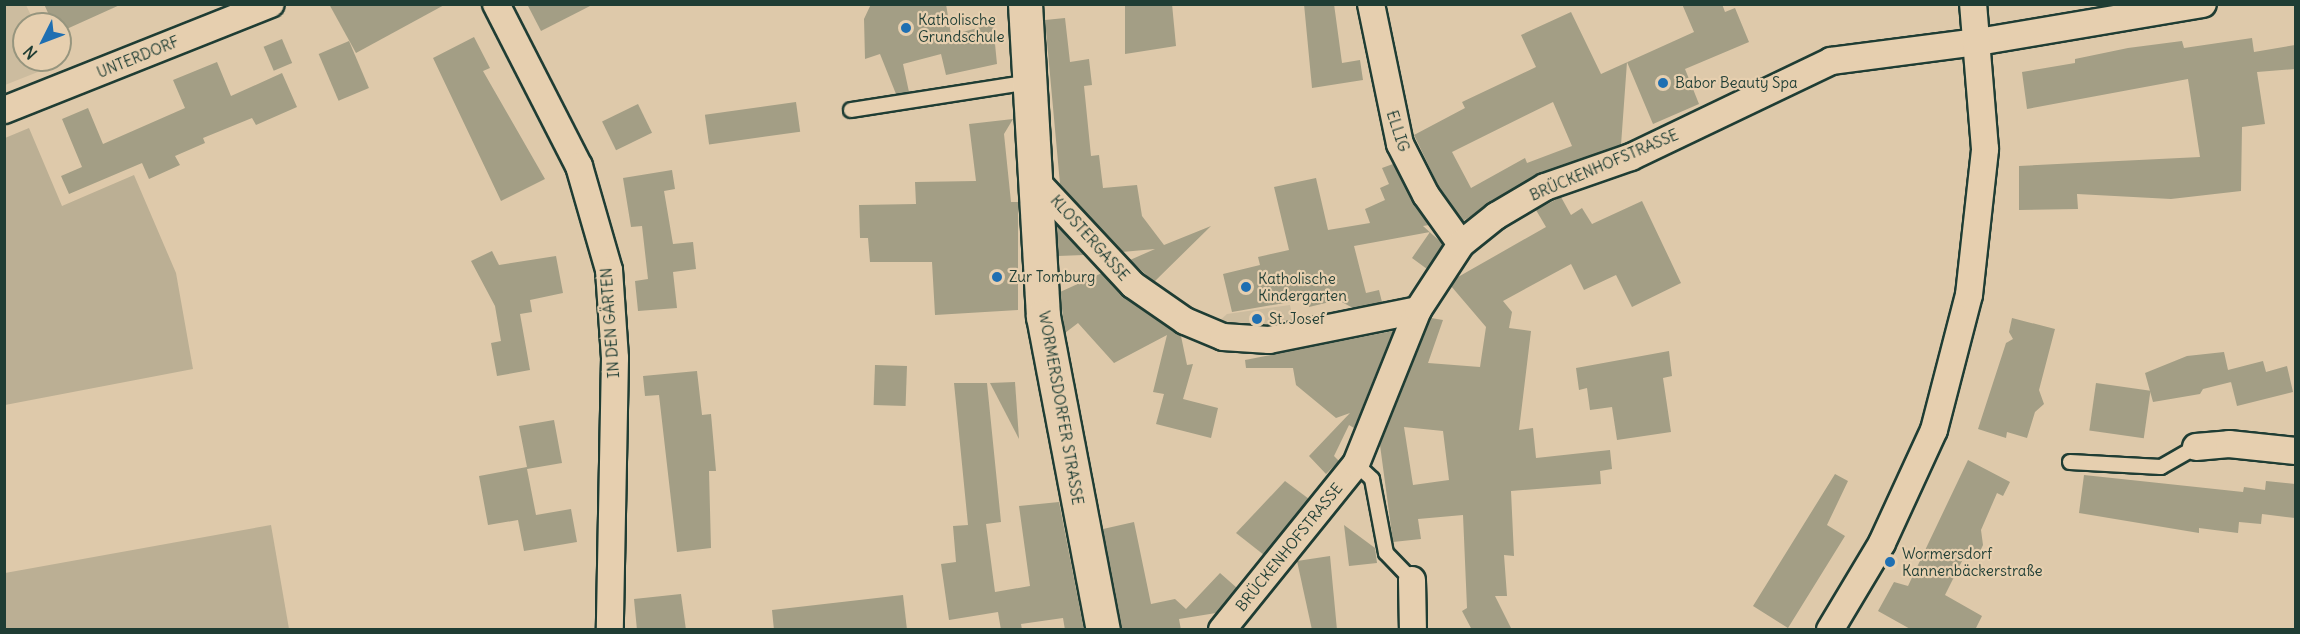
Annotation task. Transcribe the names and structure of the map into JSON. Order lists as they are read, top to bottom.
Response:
{
  "streets": {
    "main road": ["WORMERSDORFER STRASSE"],
    "street": [
      "UNTERDORF",
      "ELLIG",
      "BRÜCKENHOFSTRASSE",
      "KLOSTERGASSE",
      "IN DEN GÄRTEN"
    ]
  },
  "crossings": [
    ["ELLIG", "BRÜCKENHOFSTRASSE"],
    ["BRÜCKENHOFSTRASSE", "KLOSTERGASSE"],
    ["KLOSTERGASSE", "WORMERSDORFER STRASSE"]
  ],
  "places": [
    "Katholische Grundschule",
    "Babor Beauty Spa",
    "Zur Tomburg",
    "Katholische Kindergarten",
    "St. Josef",
    "Wormersdorf Kannenbäckerstraße"
  ],
  "north": "bottom left"
}
